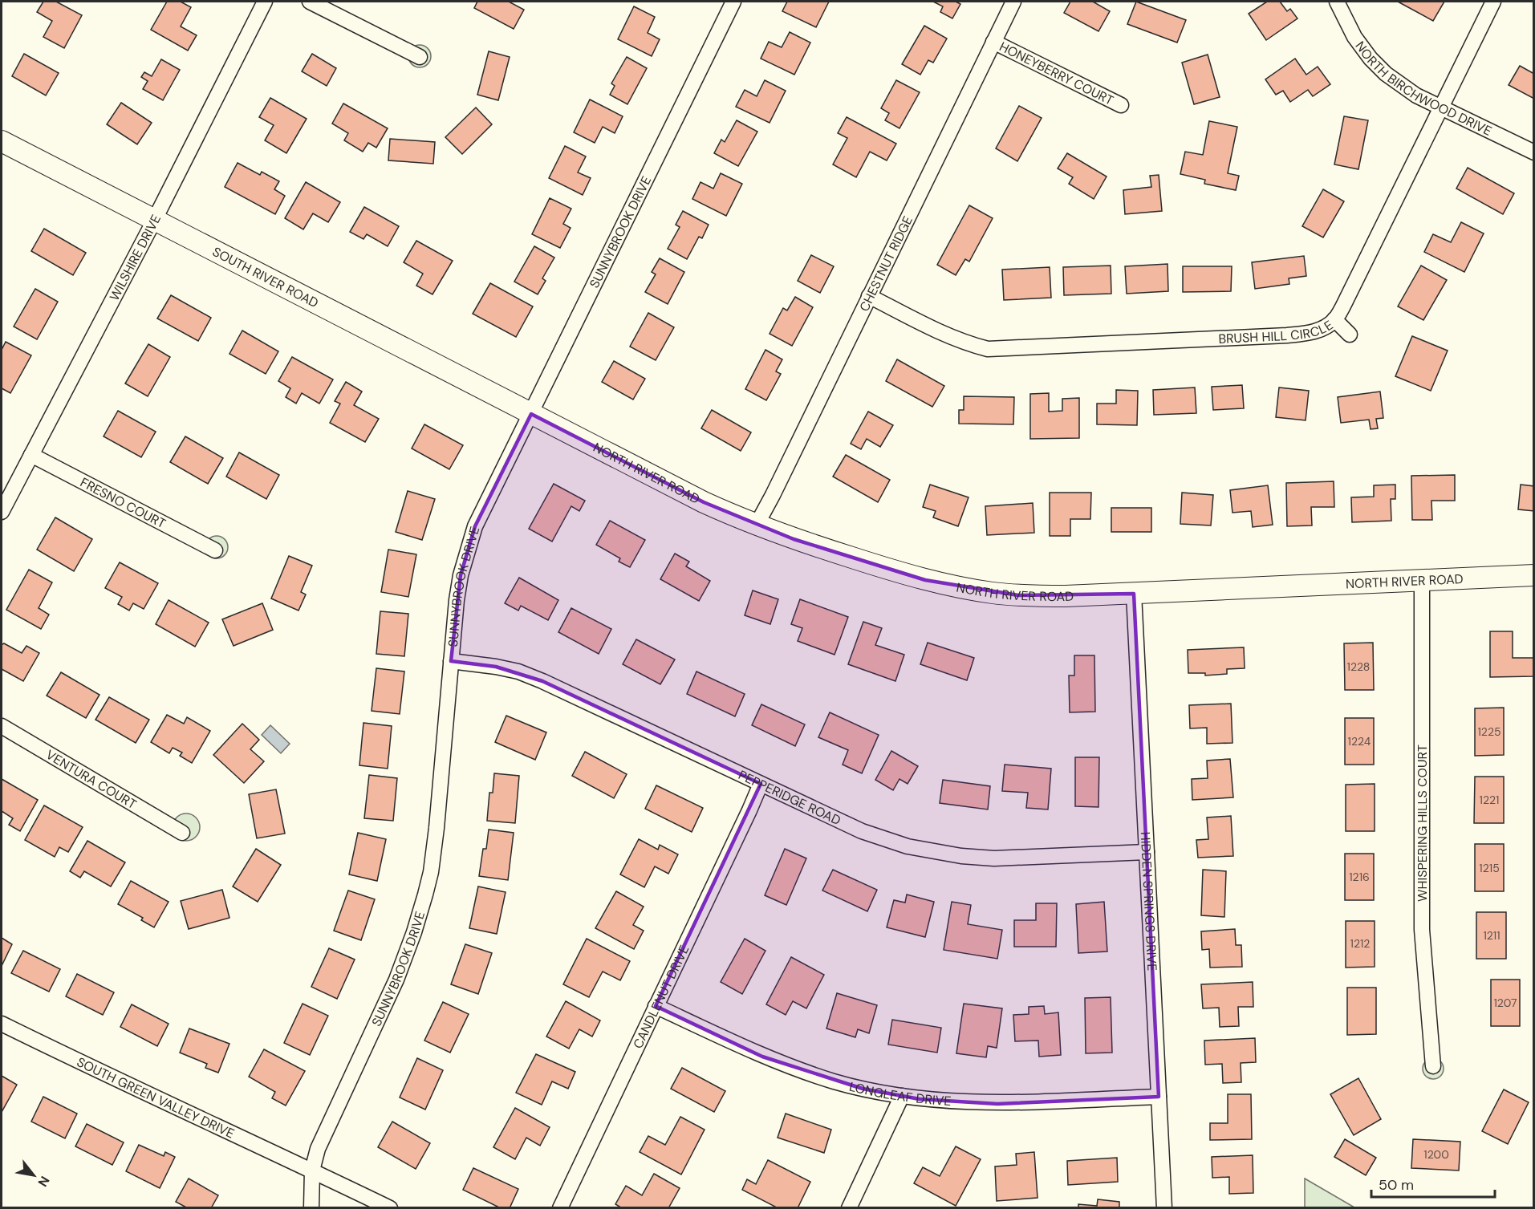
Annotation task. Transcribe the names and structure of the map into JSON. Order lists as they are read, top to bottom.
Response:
{
  "streets": {
    "street": [
      "HONEYBERRY COURT",
      "NORTH BIRCHWOOD DRIVE",
      "SUNNYBROOK DRIVE",
      "WILSHIRE DRIVE",
      "CHESTNUT RIDGE",
      "SOUTH RIVER ROAD",
      "BRUSH HILL CIRCLE",
      "NORTH RIVER ROAD",
      "FRESNO COURT",
      "VENTURA COURT",
      "PEPPERIDGE ROAD",
      "WHISPERING HILLS COURT",
      "HIDDEN SPRINGS DRIVE",
      "CANDLENUT DRIVE",
      "LONGLEAF DRIVE",
      "SOUTH GREEN VALLEY DRIVE"
    ]
  },
  "crossings": [
    ["HONEYBERRY COURT", "CHESTNUT RIDGE"],
    ["NORTH BIRCHWOOD DRIVE", "BRUSH HILL CIRCLE"],
    ["SUNNYBROOK DRIVE", "SOUTH RIVER ROAD"],
    ["SUNNYBROOK DRIVE", "NORTH RIVER ROAD"],
    ["SUNNYBROOK DRIVE", "PEPPERIDGE ROAD"],
    ["SUNNYBROOK DRIVE", "SOUTH GREEN VALLEY DRIVE"],
    ["WILSHIRE DRIVE", "SOUTH RIVER ROAD"],
    ["WILSHIRE DRIVE", "FRESNO COURT"],
    ["CHESTNUT RIDGE", "BRUSH HILL CIRCLE"],
    ["CHESTNUT RIDGE", "NORTH RIVER ROAD"],
    ["SOUTH RIVER ROAD", "NORTH RIVER ROAD"],
    ["NORTH RIVER ROAD", "WHISPERING HILLS COURT"],
    ["NORTH RIVER ROAD", "HIDDEN SPRINGS DRIVE"],
    ["PEPPERIDGE ROAD", "HIDDEN SPRINGS DRIVE"],
    ["PEPPERIDGE ROAD", "CANDLENUT DRIVE"],
    ["HIDDEN SPRINGS DRIVE", "LONGLEAF DRIVE"],
    ["CANDLENUT DRIVE", "LONGLEAF DRIVE"]
  ],
  "house_numbers": [
    "1228",
    "1225",
    "1224",
    "1221",
    "1215",
    "1216",
    "1211",
    "1212",
    "1207",
    "1200"
  ],
  "scale_bar": "50 m",
  "north": "bottom right"
}
